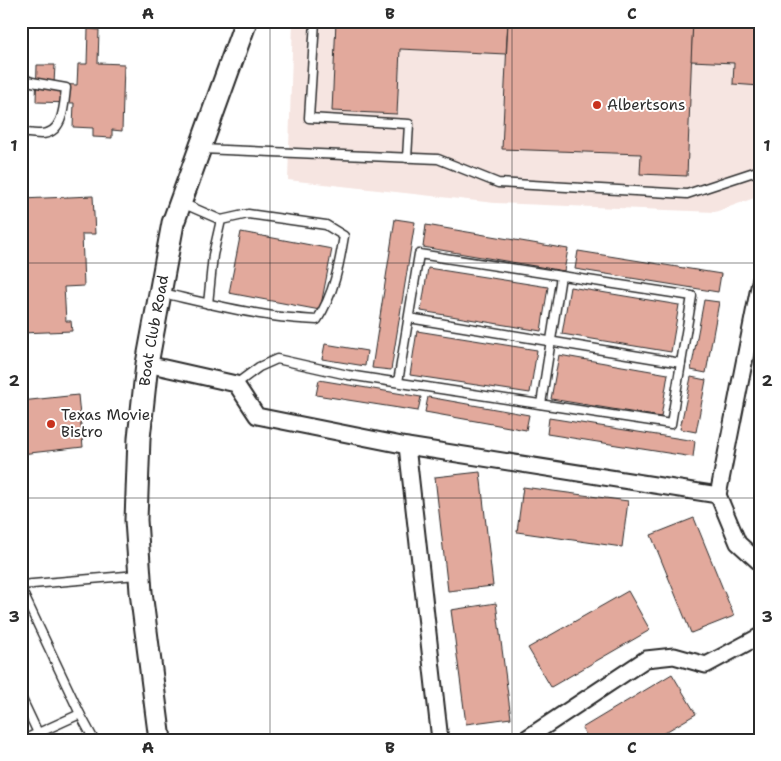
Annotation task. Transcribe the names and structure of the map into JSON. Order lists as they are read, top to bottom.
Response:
{
  "streets": {
    "main road": ["Boat Club Road"]
  },
  "places": ["Albertsons", "Texas Movie Bistro"],
  "grid": {
    "columns": ["A", "B", "C"],
    "rows": ["1", "2", "3"]
  }
}
